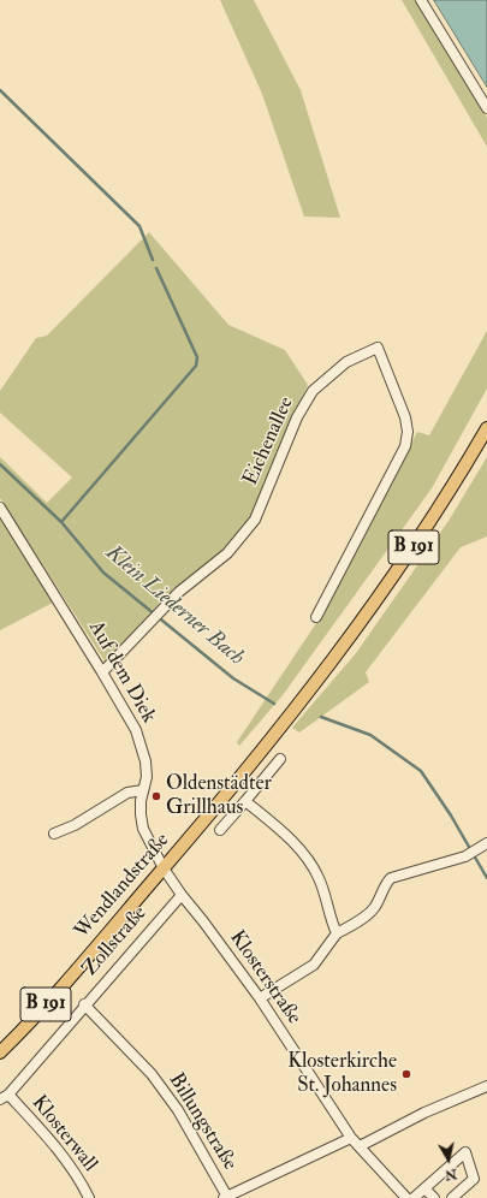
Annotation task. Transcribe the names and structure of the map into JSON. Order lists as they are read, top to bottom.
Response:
{
  "streets": {
    "main road": ["B 191", "Wendlandstraße"],
    "street": [
      "Eichenallee",
      "Auf dem Diek",
      "Zollstraße",
      "Klosterstraße",
      "Billungstraße",
      "Klosterwall"
    ]
  },
  "crossings": [
    ["Eichenallee", "Auf dem Diek"],
    ["Auf dem Diek", "Wendlandstraße"],
    ["Auf dem Diek", "Klosterstraße"],
    ["Wendlandstraße", "Klosterstraße"],
    ["Zollstraße", "Klosterstraße"],
    ["Zollstraße", "Billungstraße"],
    ["Zollstraße", "Klosterwall"]
  ],
  "water": ["Klein Liederner Bach"],
  "places": ["Oldenstädter Grillhaus", "Klosterkirche St. Johannes"],
  "north": "bottom"
}
